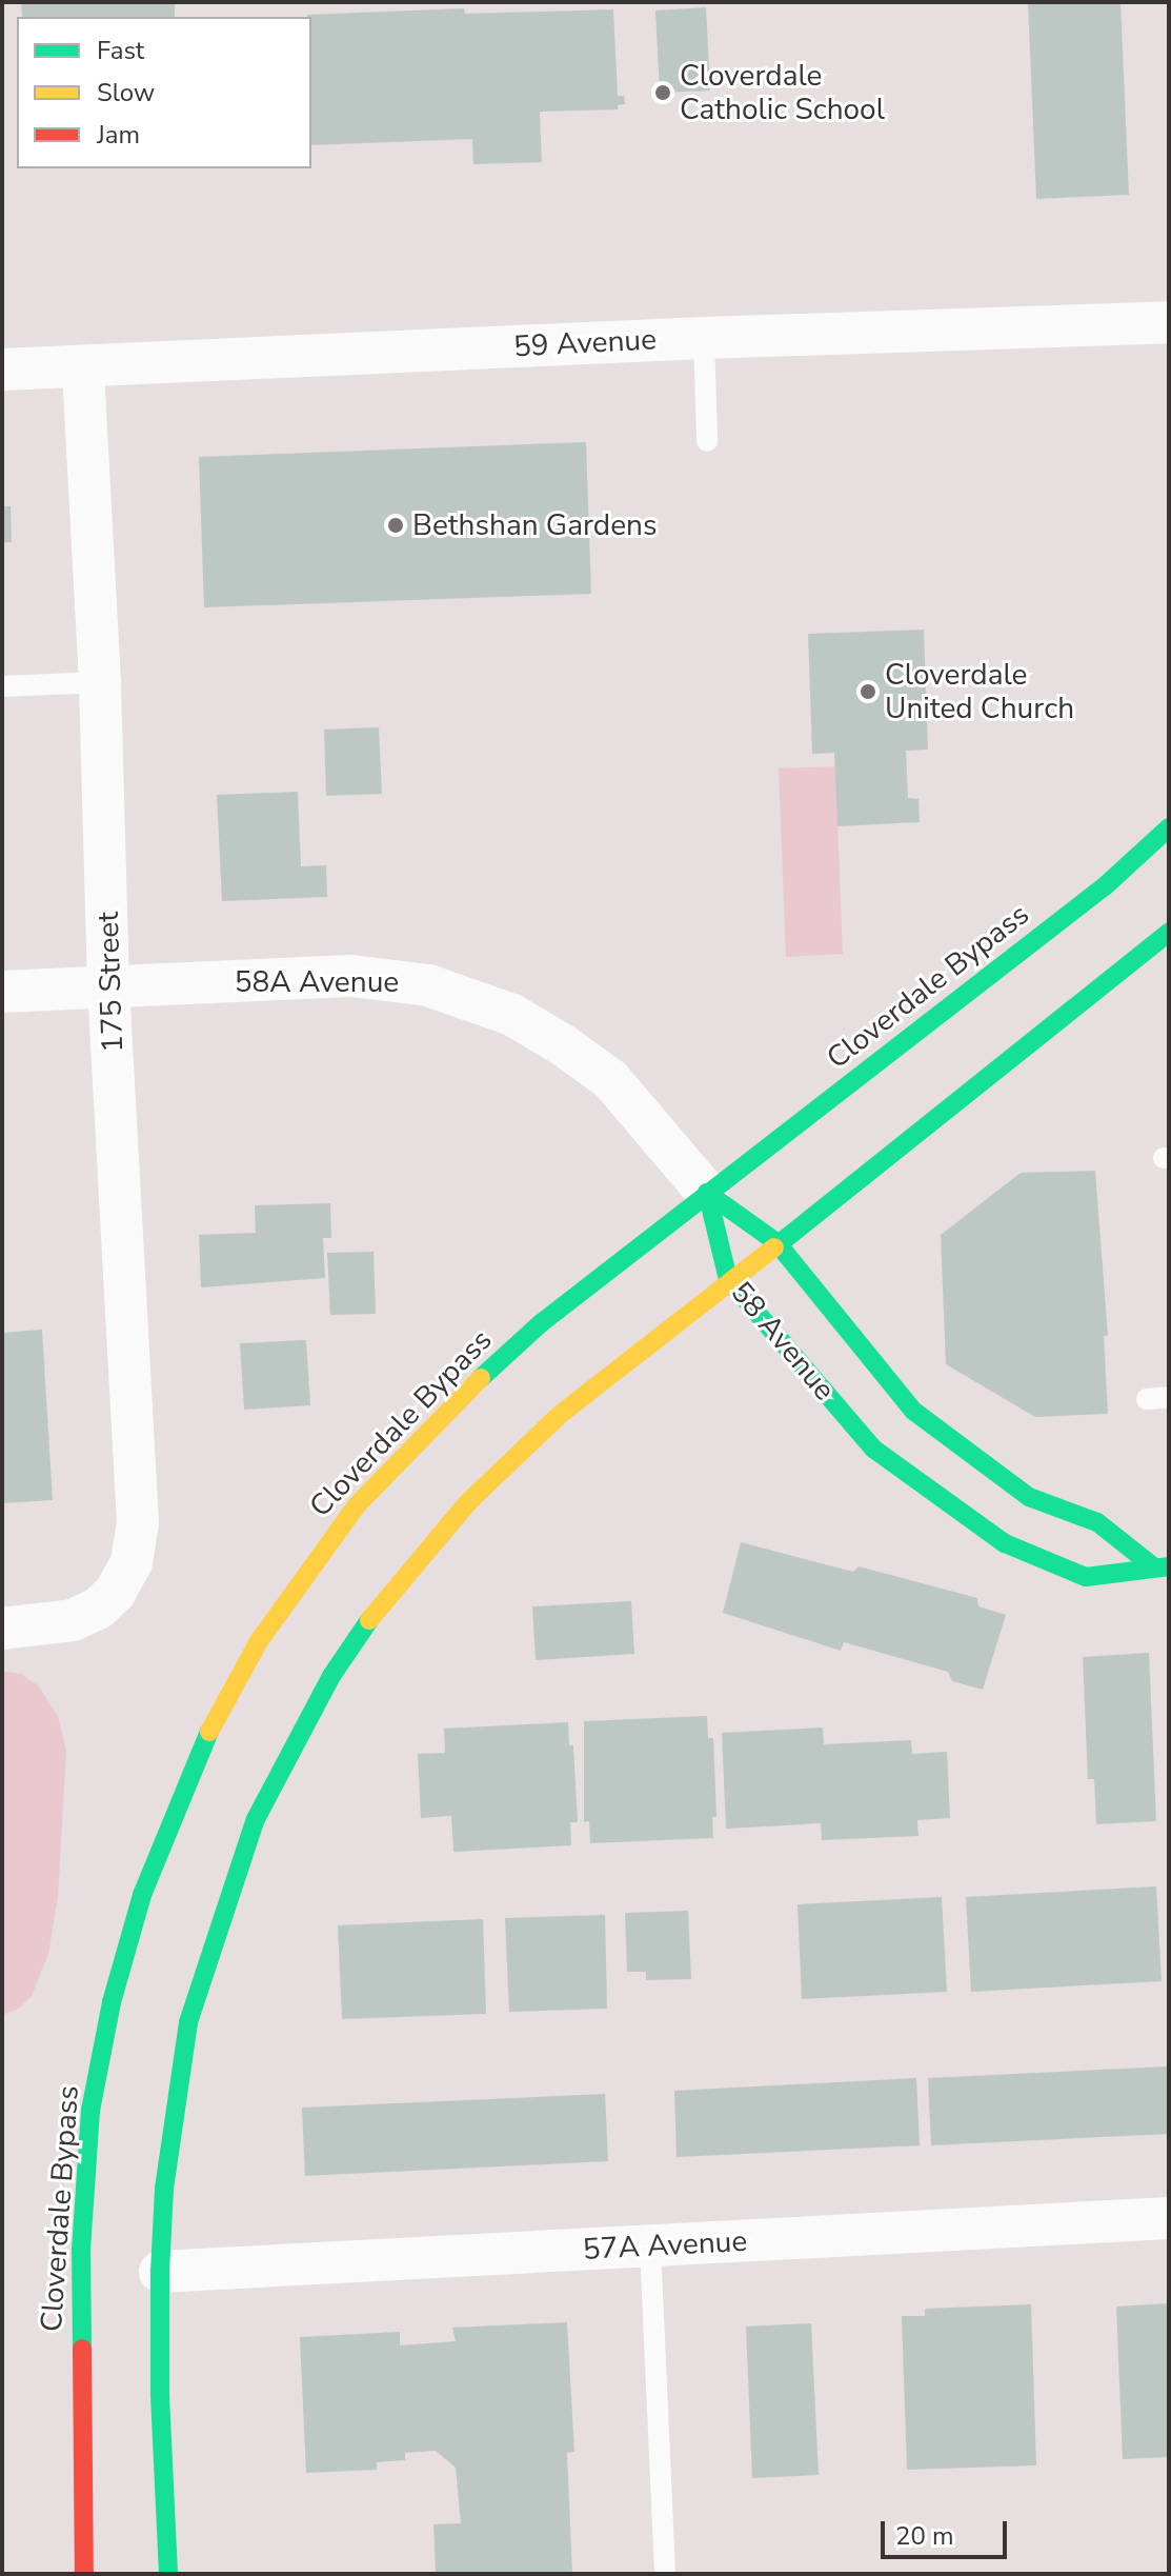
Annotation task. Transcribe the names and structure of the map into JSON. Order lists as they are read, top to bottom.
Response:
{
  "streets": {
    "main road": ["Cloverdale Bypass", "58 Avenue"],
    "street": [
      "59 Avenue",
      "175 Street",
      "58A Avenue",
      "57A Avenue"
    ]
  },
  "crossings": [
    ["59 Avenue", "175 Street"],
    ["175 Street", "58A Avenue"],
    ["58A Avenue", "Cloverdale Bypass"],
    ["58A Avenue", "58 Avenue"],
    ["Cloverdale Bypass", "58 Avenue"]
  ],
  "places": ["Cloverdale Catholic School", "Bethshan Gardens", "Cloverdale United Church"],
  "legend": ["Fast", "Slow", "Jam"],
  "scale_bar": "20 m"
}
